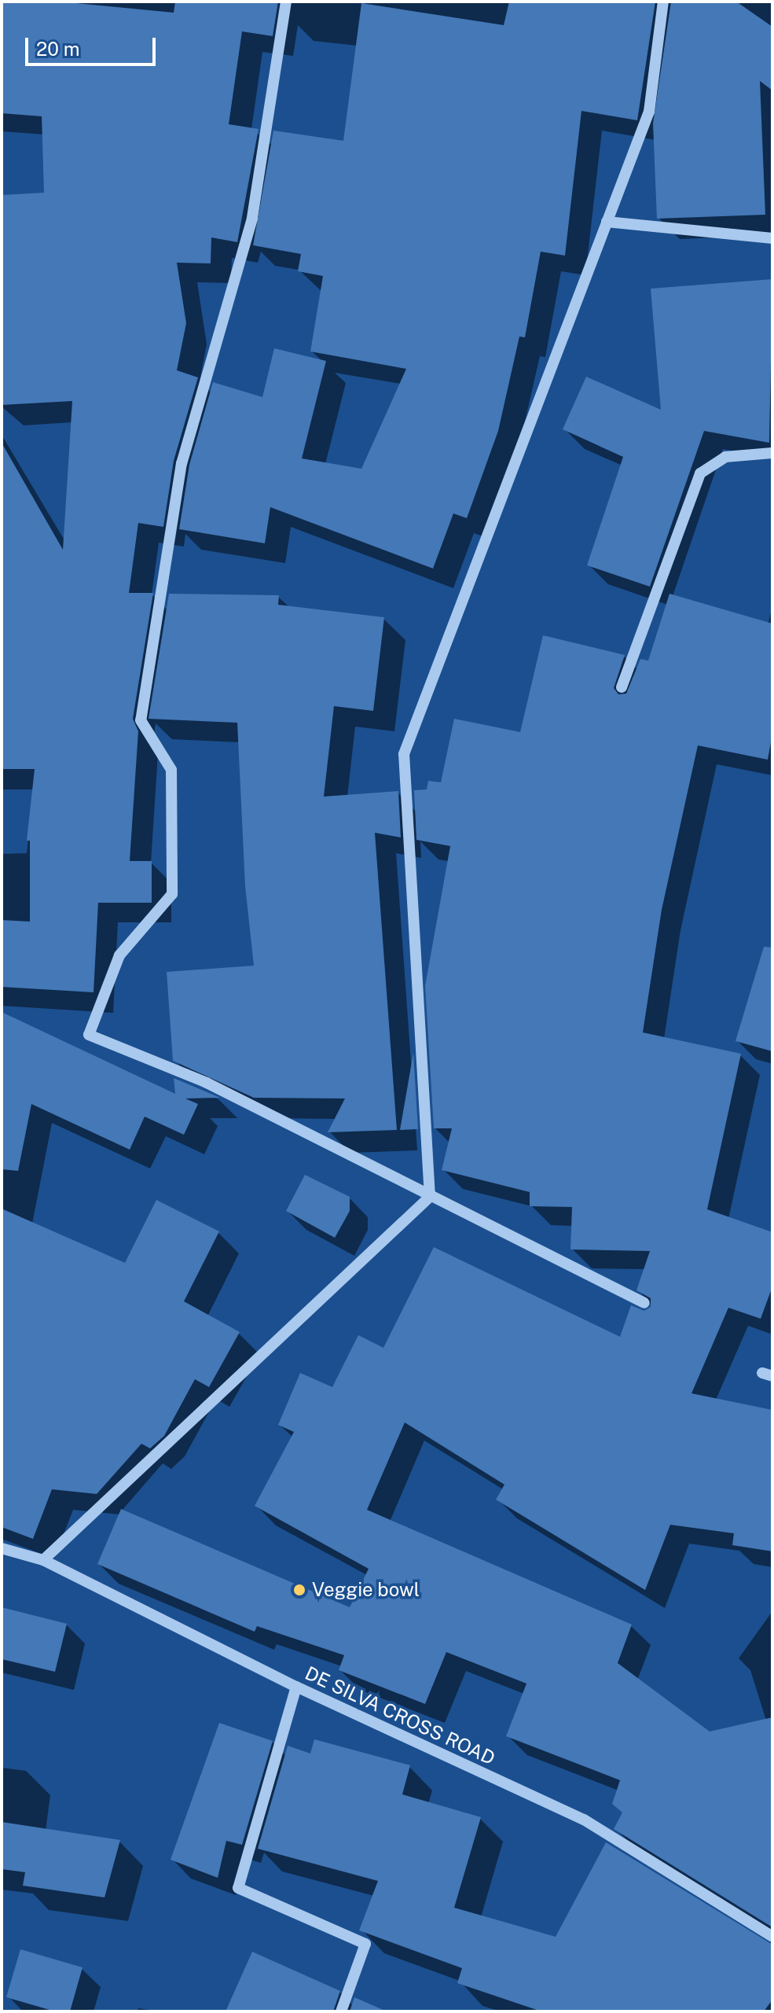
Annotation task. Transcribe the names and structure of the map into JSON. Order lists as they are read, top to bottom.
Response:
{
  "streets": {
    "street": ["DE SILVA CROSS ROAD"]
  },
  "places": ["Veggie bowl"],
  "scale_bar": "20 m"
}
